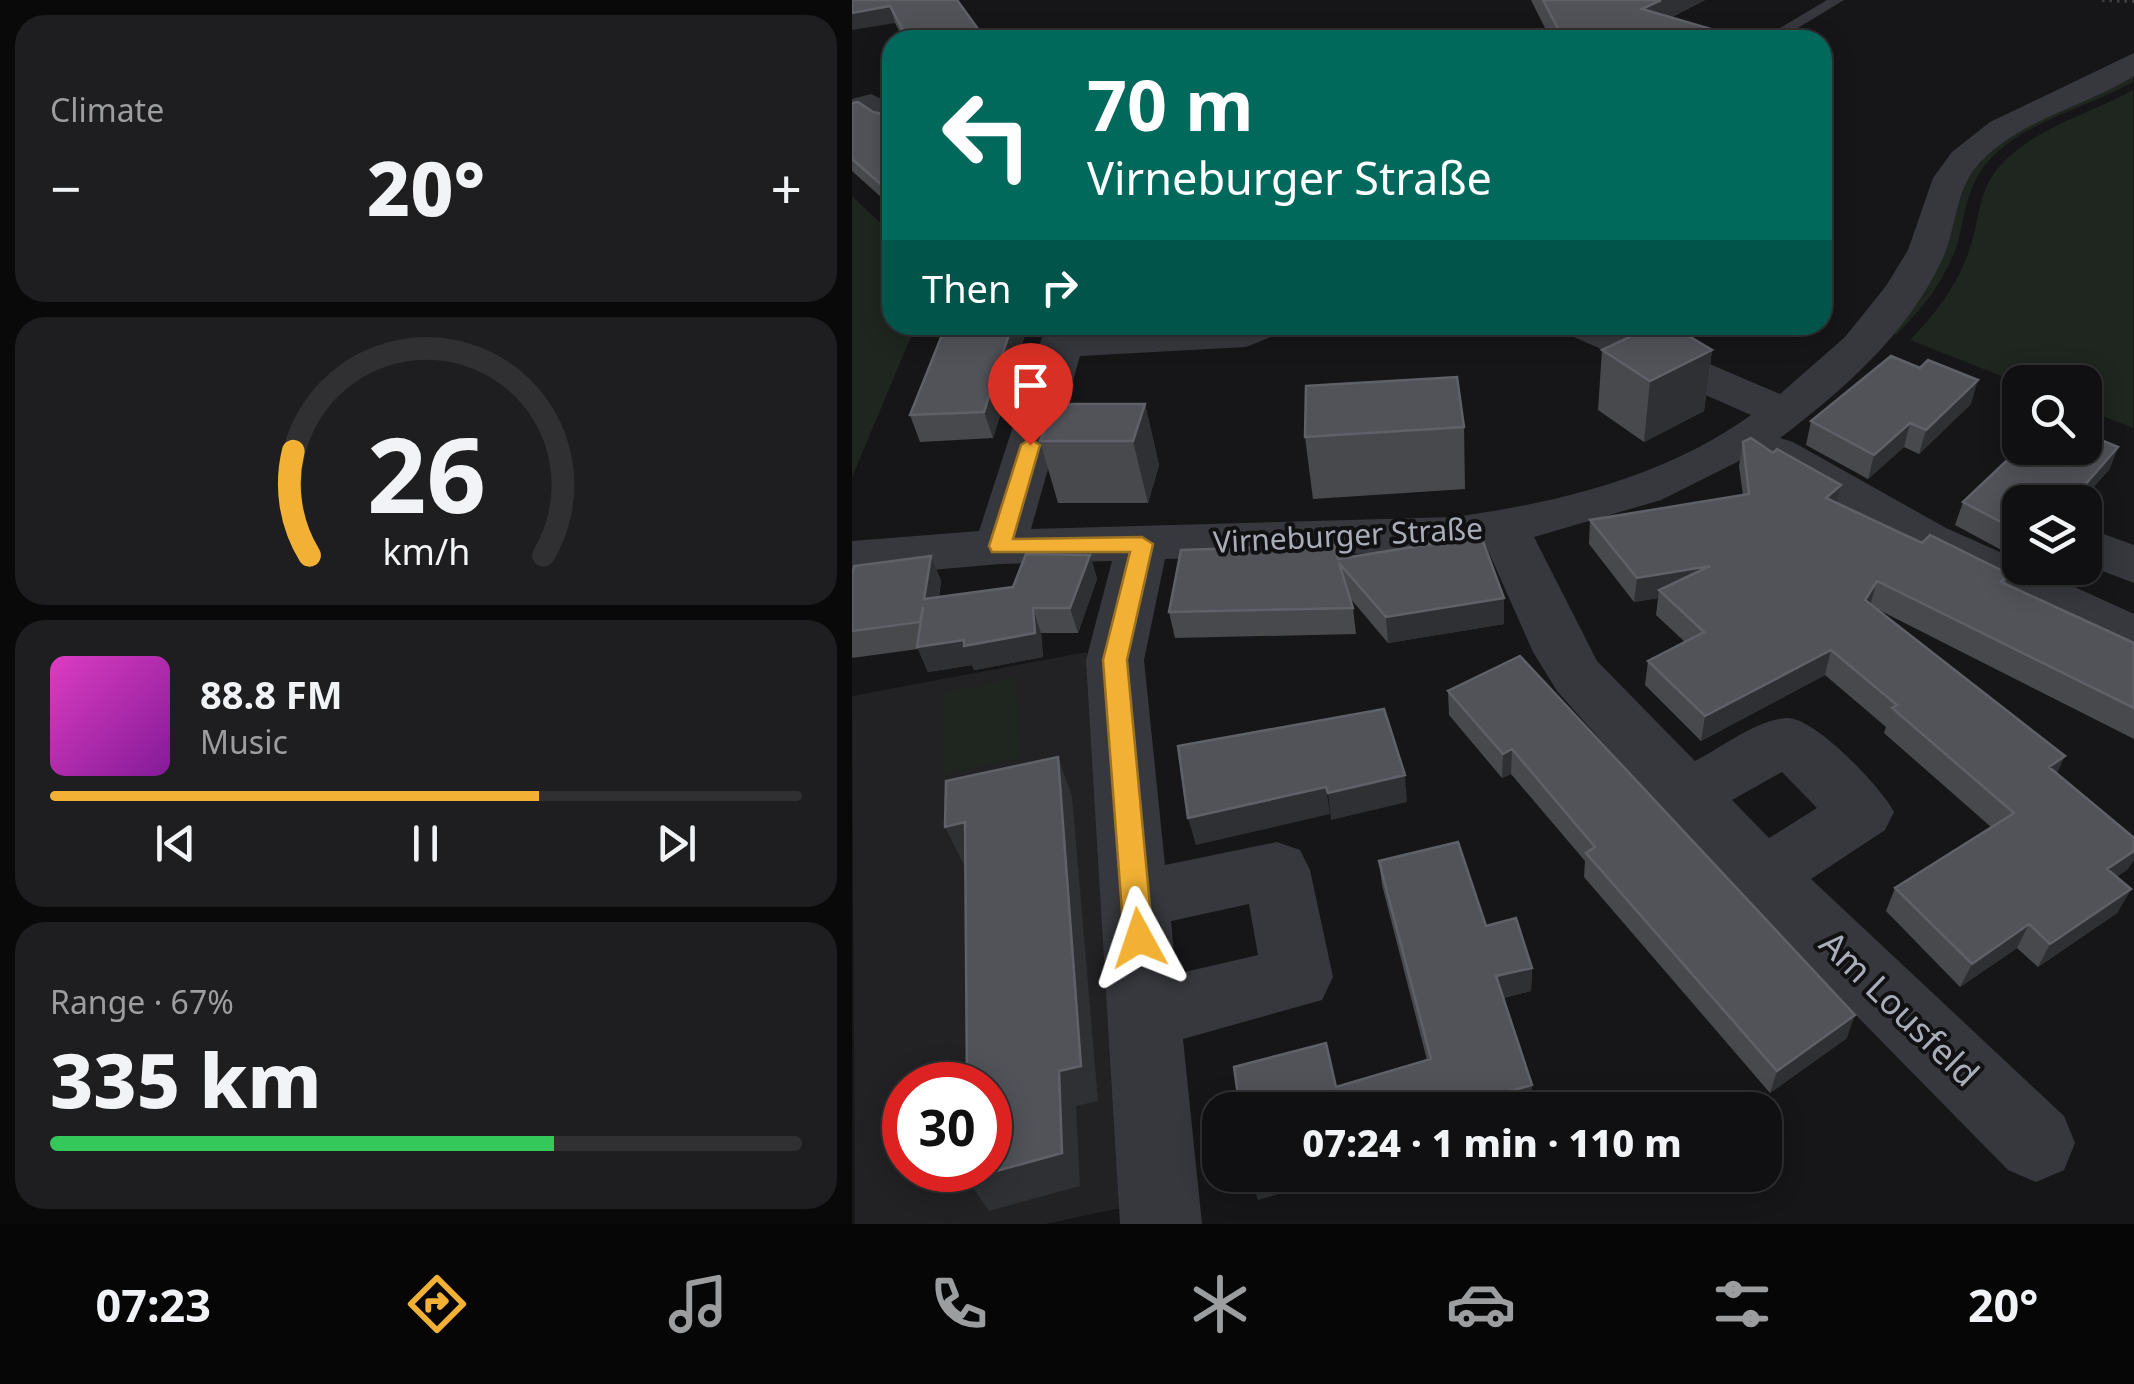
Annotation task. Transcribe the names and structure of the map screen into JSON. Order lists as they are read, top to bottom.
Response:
{
  "streets": {
    "street": ["Virneburger Straße", "Am Lousfeld"]
  },
  "crossings": [
    ["Virneburger Straße", "Am Lousfeld"]
  ],
  "page": {
    "tile": [
      "Climate",
      ["Range · 67%", "335 km"]
    ],
    "turn": ["70 m", "Virneburger Straße"],
    "heat": ["−", "20°", "+"],
    "then": "Then",
    "song": ["88.8 FM", "Music"],
    "limit": "30",
    "trip": "07:24 · 1 min · 110 m",
    "tabs": ["07:23", "20°"],
    "gauge": ["26", "km/h"]
  }
}
